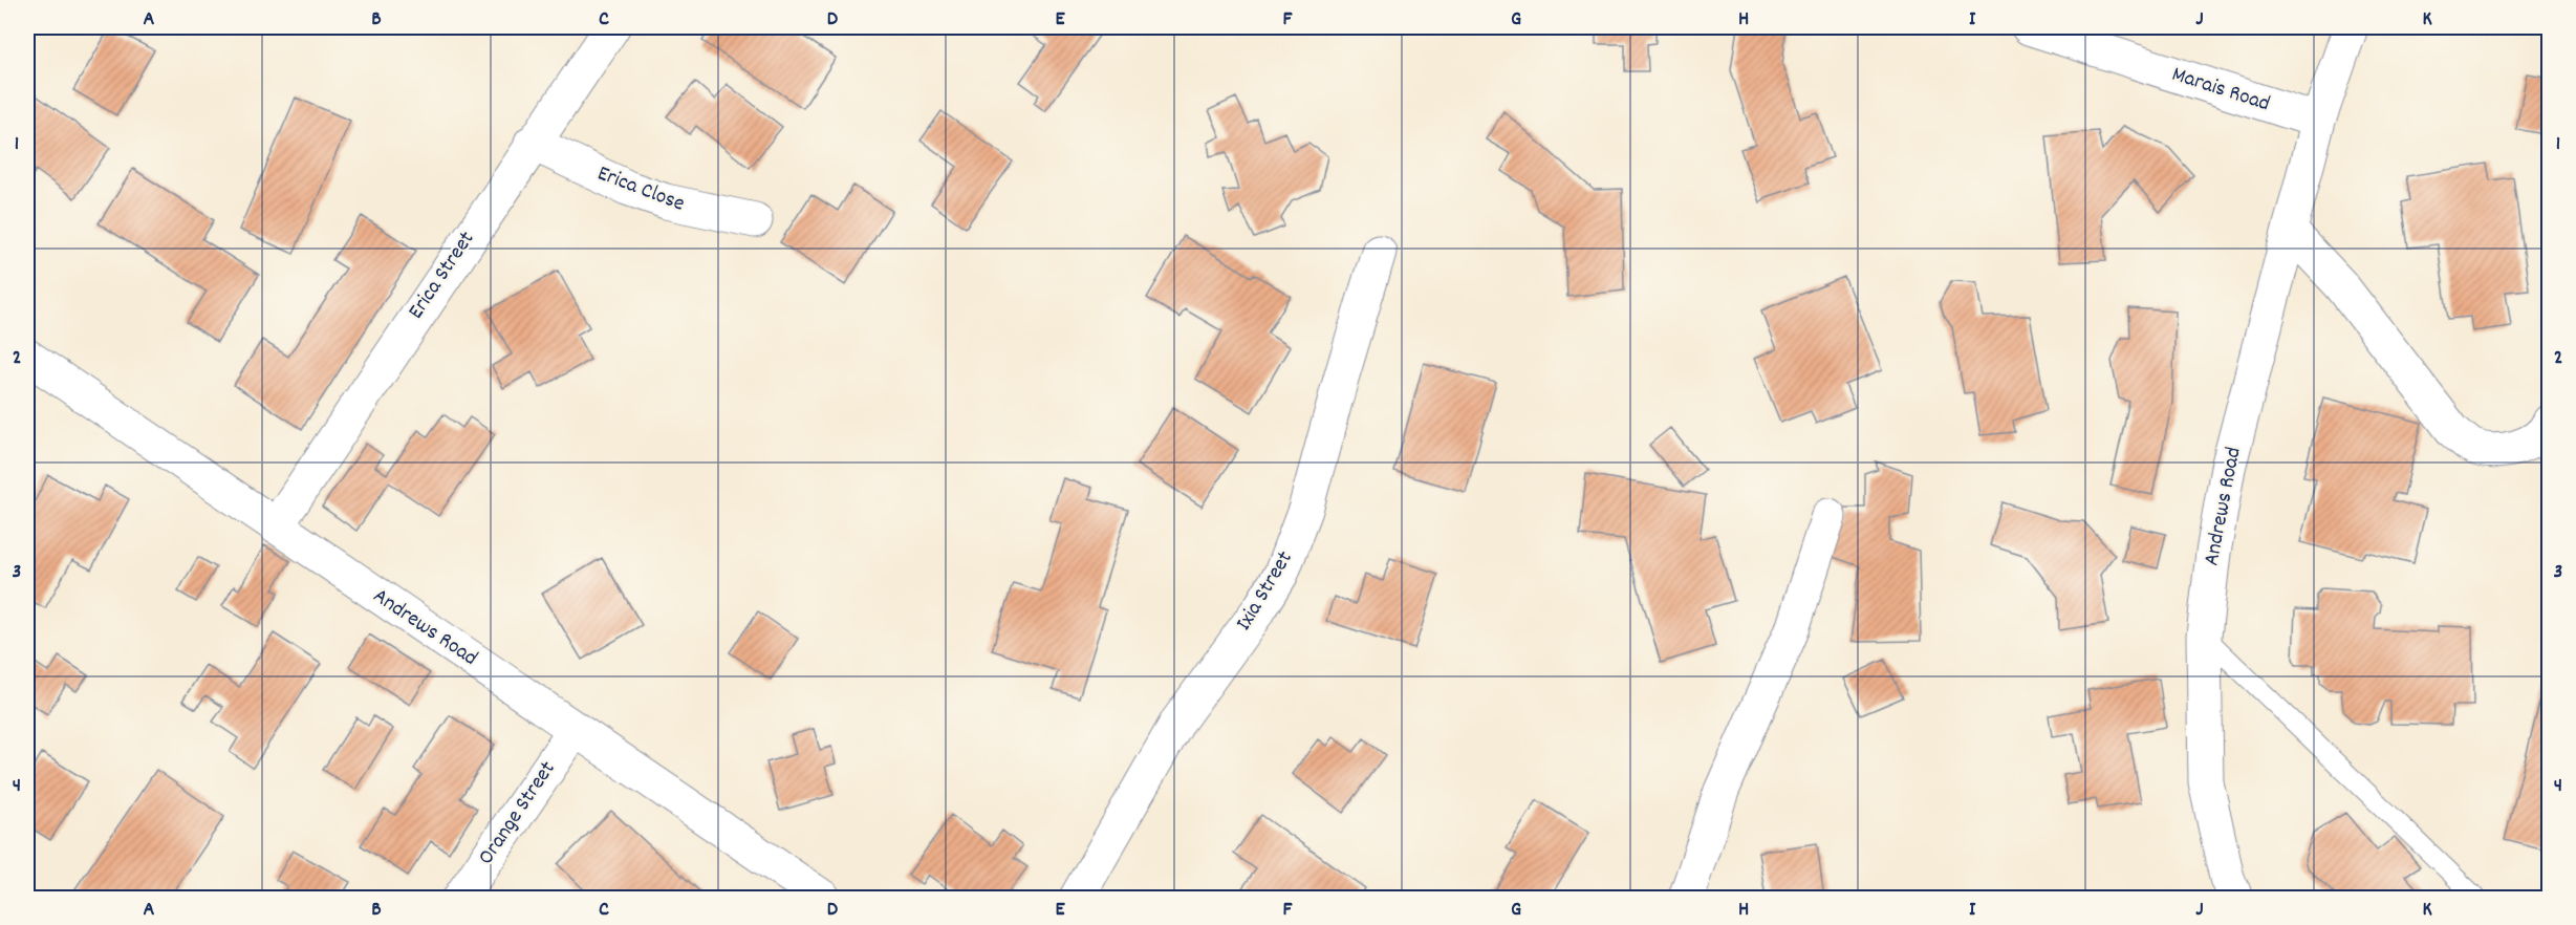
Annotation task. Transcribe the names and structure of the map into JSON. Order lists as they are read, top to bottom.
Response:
{
  "streets": {
    "street": [
      "Marais Road",
      "Erica Close",
      "Erica Street",
      "Andrews Road",
      "Ixia Street",
      "Orange Street"
    ]
  },
  "crossings": [
    ["Marais Road", "Andrews Road"],
    ["Erica Close", "Erica Street"],
    ["Erica Street", "Andrews Road"],
    ["Andrews Road", "Orange Street"]
  ],
  "grid": {
    "columns": [
      "A",
      "B",
      "C",
      "D",
      "E",
      "F",
      "G",
      "H",
      "I",
      "J",
      "K"
    ],
    "rows": [
      "1",
      "2",
      "3",
      "4"
    ]
  }
}
